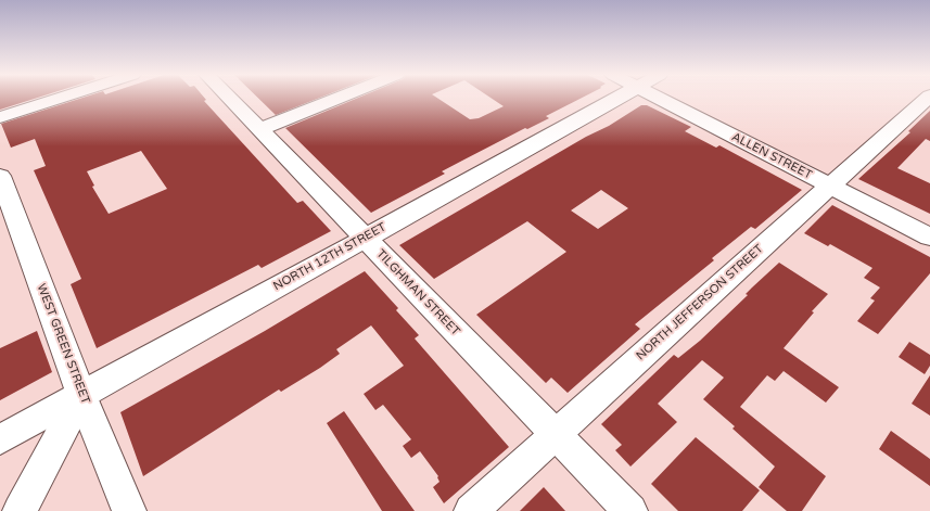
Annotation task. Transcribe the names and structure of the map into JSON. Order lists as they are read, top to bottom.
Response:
{
  "streets": {
    "street": [
      "ALLEN STREET",
      "NORTH 12TH STREET",
      "TILGHMAN STREET",
      "NORTH JEFFERSON STREET",
      "WEST GREEN STREET"
    ]
  },
  "crossings": [
    ["ALLEN STREET", "NORTH JEFFERSON STREET"],
    ["NORTH 12TH STREET", "TILGHMAN STREET"],
    ["NORTH 12TH STREET", "WEST GREEN STREET"],
    ["TILGHMAN STREET", "NORTH JEFFERSON STREET"]
  ]
}
